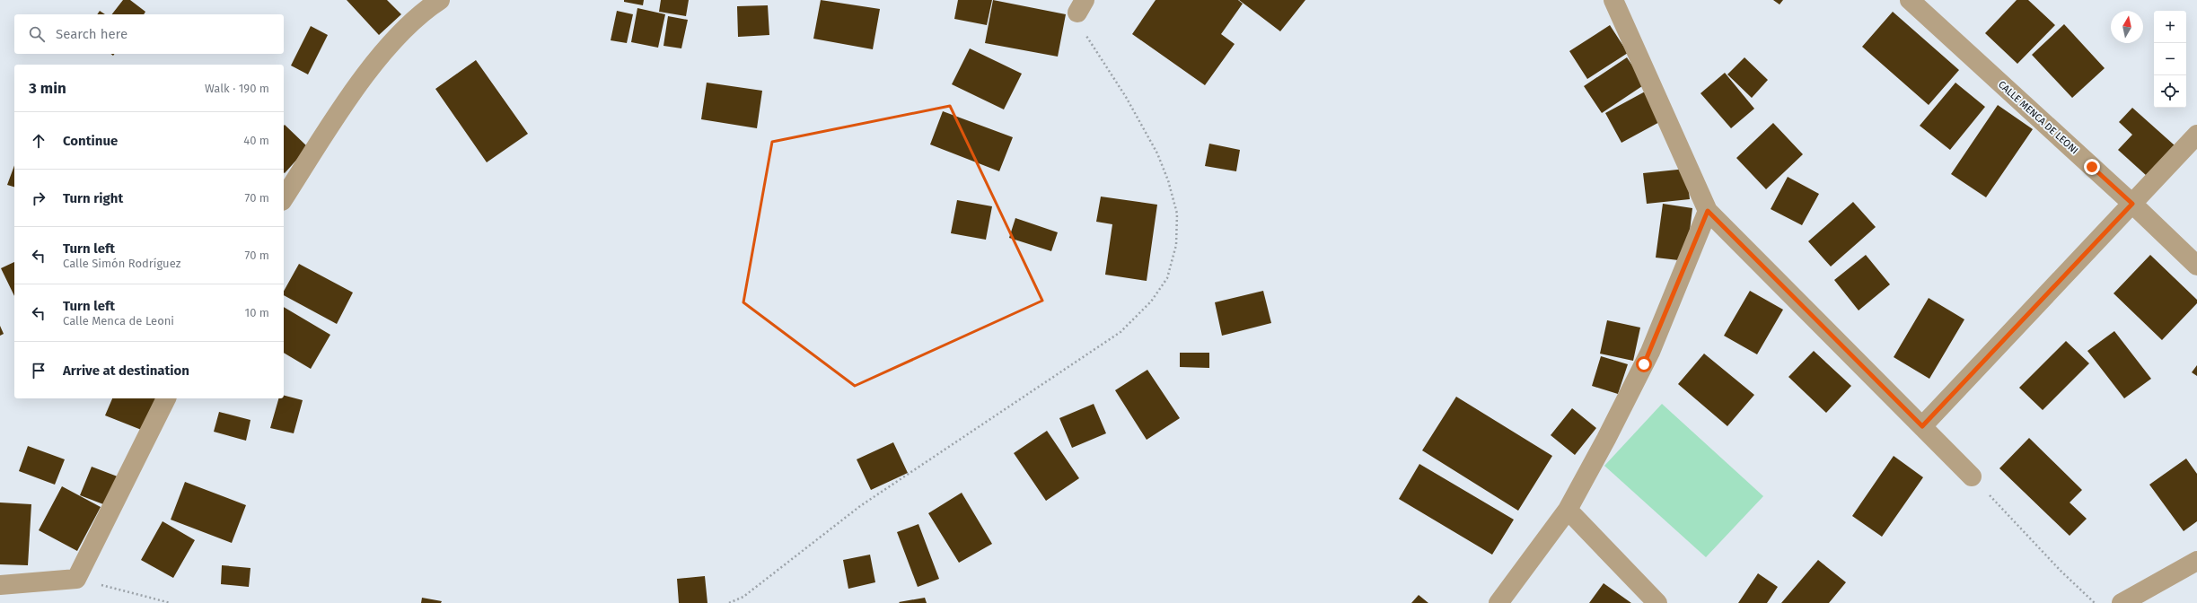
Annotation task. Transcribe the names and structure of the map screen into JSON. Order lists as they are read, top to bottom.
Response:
{
  "streets": {
    "street": ["CALLE MENCA DE LEONI"]
  },
  "north": "top",
  "page": {
    "map_buttons": ["+", "−"],
    "search": "Search here",
    "heading": ["3 min", "Walk · 190 m"],
    "list": [
      ["Continue", "40 m"],
      ["Turn right", "70 m"],
      ["Turn left", "Calle Simón Rodríguez", "70 m"],
      ["Turn left", "Calle Menca de Leoni", "10 m"],
      "Arrive at destination"
    ]
  }
}
